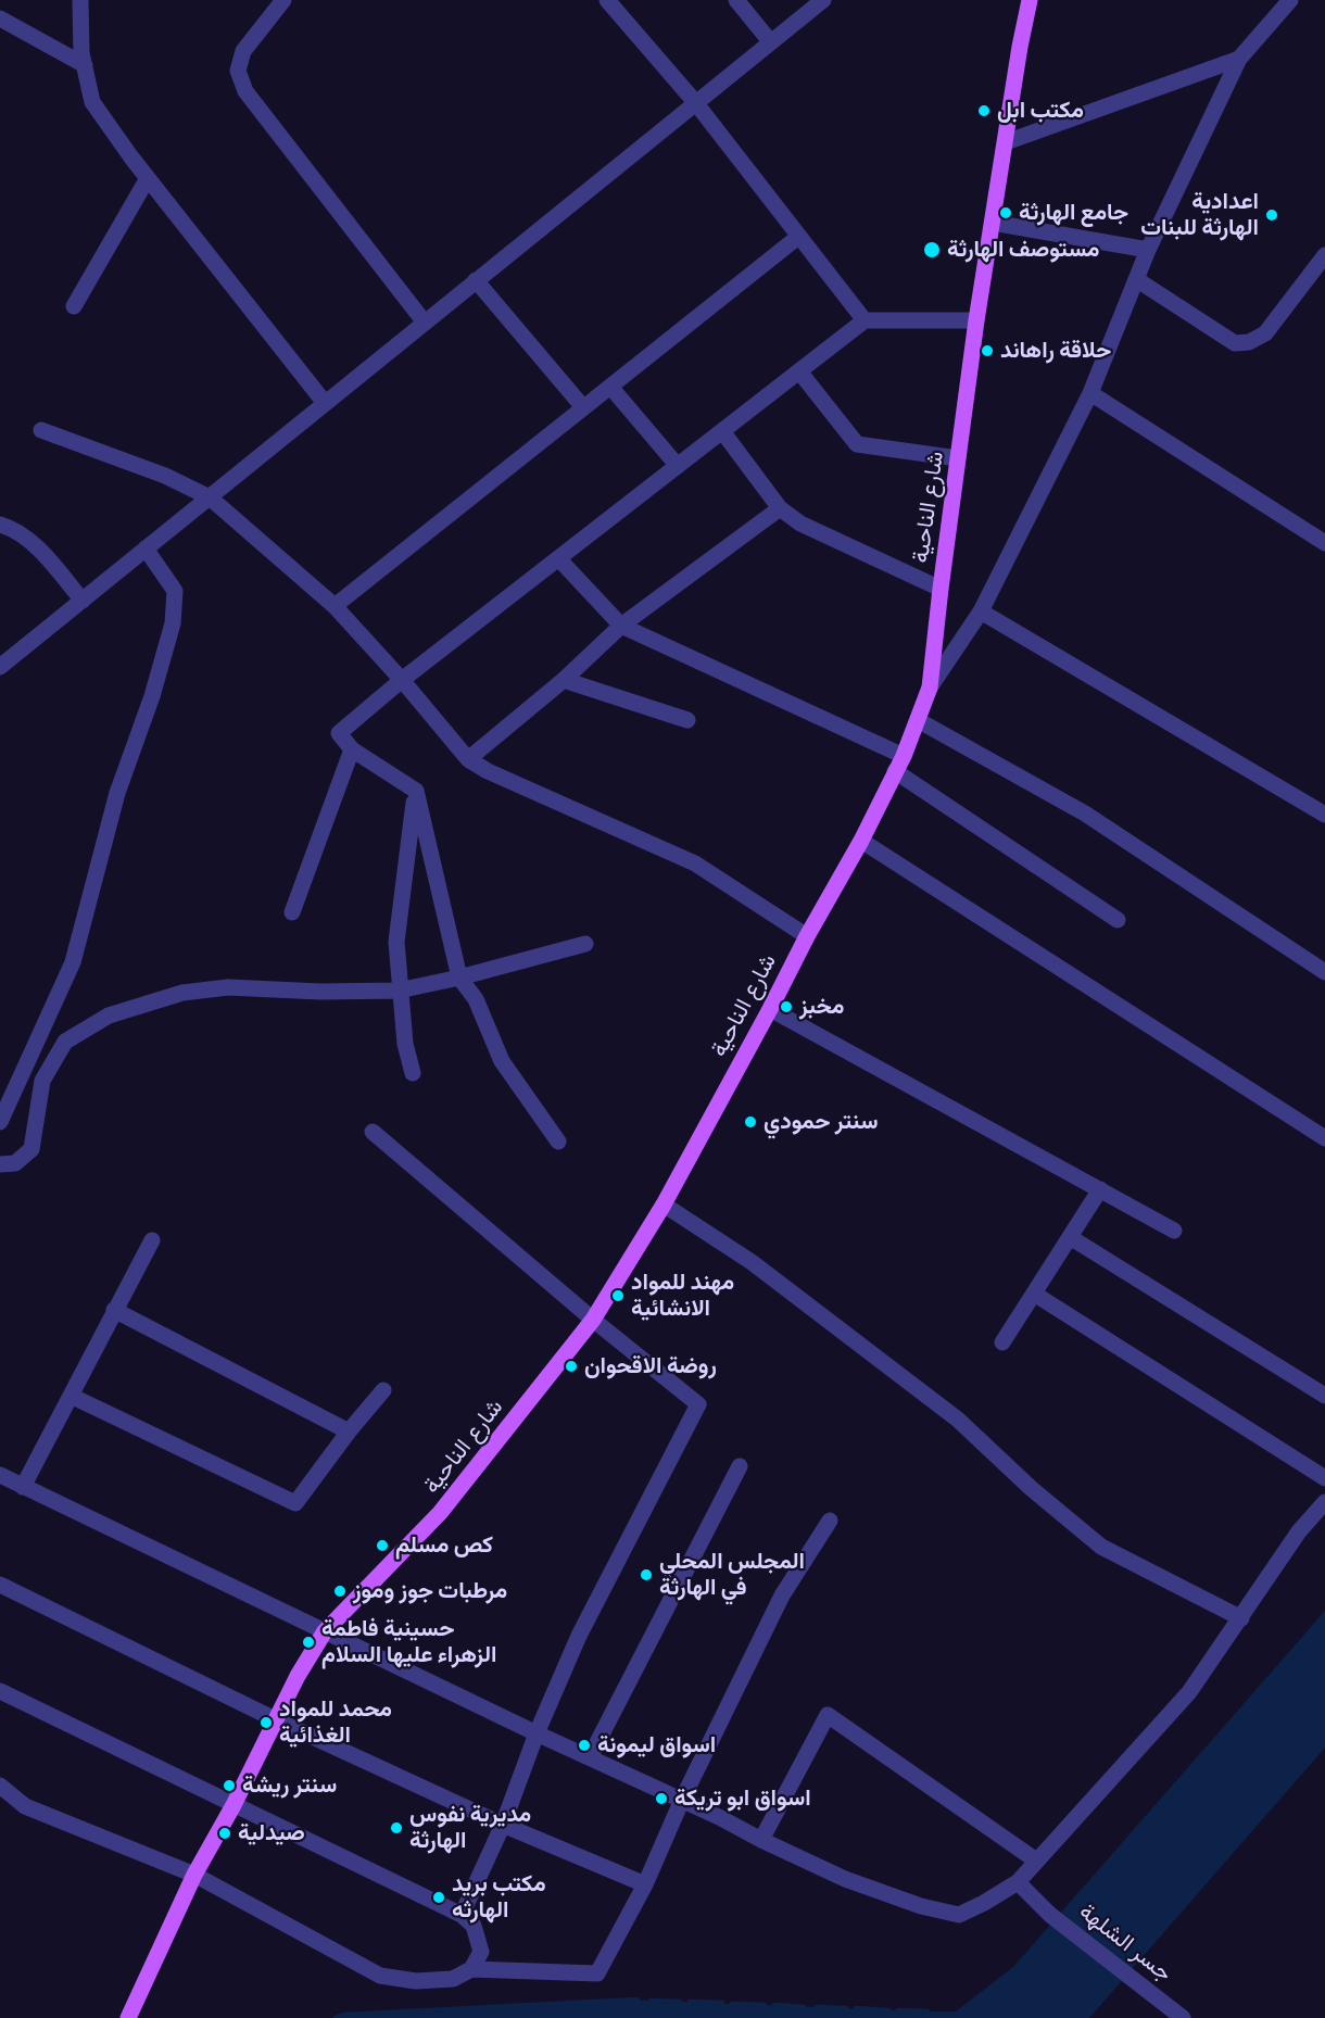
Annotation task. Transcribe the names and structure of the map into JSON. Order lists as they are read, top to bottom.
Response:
{
  "streets": {
    "main road": ["شارع الناحية"],
    "street": ["جسر الشلهة"]
  },
  "places": [
    "مكتب ابل",
    "جامع الهارثة",
    "اعدادية الهارثة للبنات",
    "مستوصف الهارثة",
    "حلاقة راهاند",
    "مخبز",
    "سنتر حمودي",
    "مهند للمواد الانشائية",
    "روضة الاقحوان",
    "كص مسلم",
    "المجلس المحلي في الهارثة",
    "مرطبات جوز وموز",
    "حسينية فاطمة الزهراء عليها السلام",
    "محمد للمواد الغذائية",
    "اسواق ليمونة",
    "سنتر ريشة",
    "اسواق ابو تريكة",
    "مديرية نفوس الهارثة",
    "صيدلية",
    "مكتب بريد الهارثه"
  ]
}
